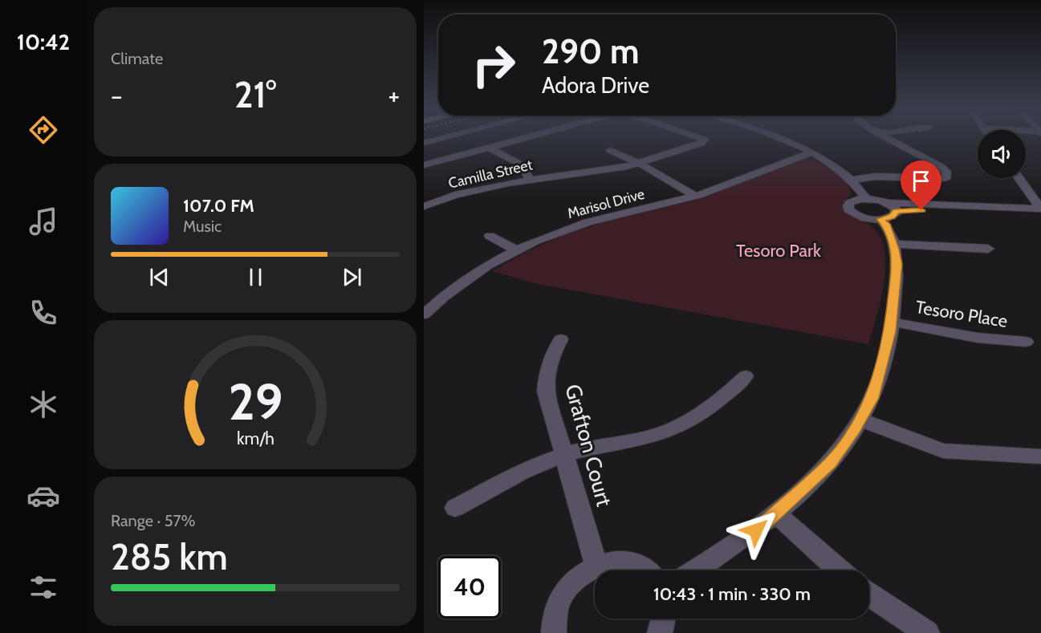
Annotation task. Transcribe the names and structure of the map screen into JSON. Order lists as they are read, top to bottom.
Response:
{
  "streets": {
    "street": [
      "Camilla Street",
      "Marisol Drive",
      "Tesoro Place",
      "Grafton Court"
    ]
  },
  "parks": ["Tesoro Park"],
  "page": {
    "tabs": "10:42",
    "tile": [
      "Climate",
      ["Range · 57%", "285 km"]
    ],
    "turn": ["290 m", "Adora Drive"],
    "heat": ["−", "21°", "+"],
    "song": ["107.0 FM", "Music"],
    "limit": "40",
    "trip": "10:43 · 1 min · 330 m",
    "gauge": ["29", "km/h"]
  }
}
